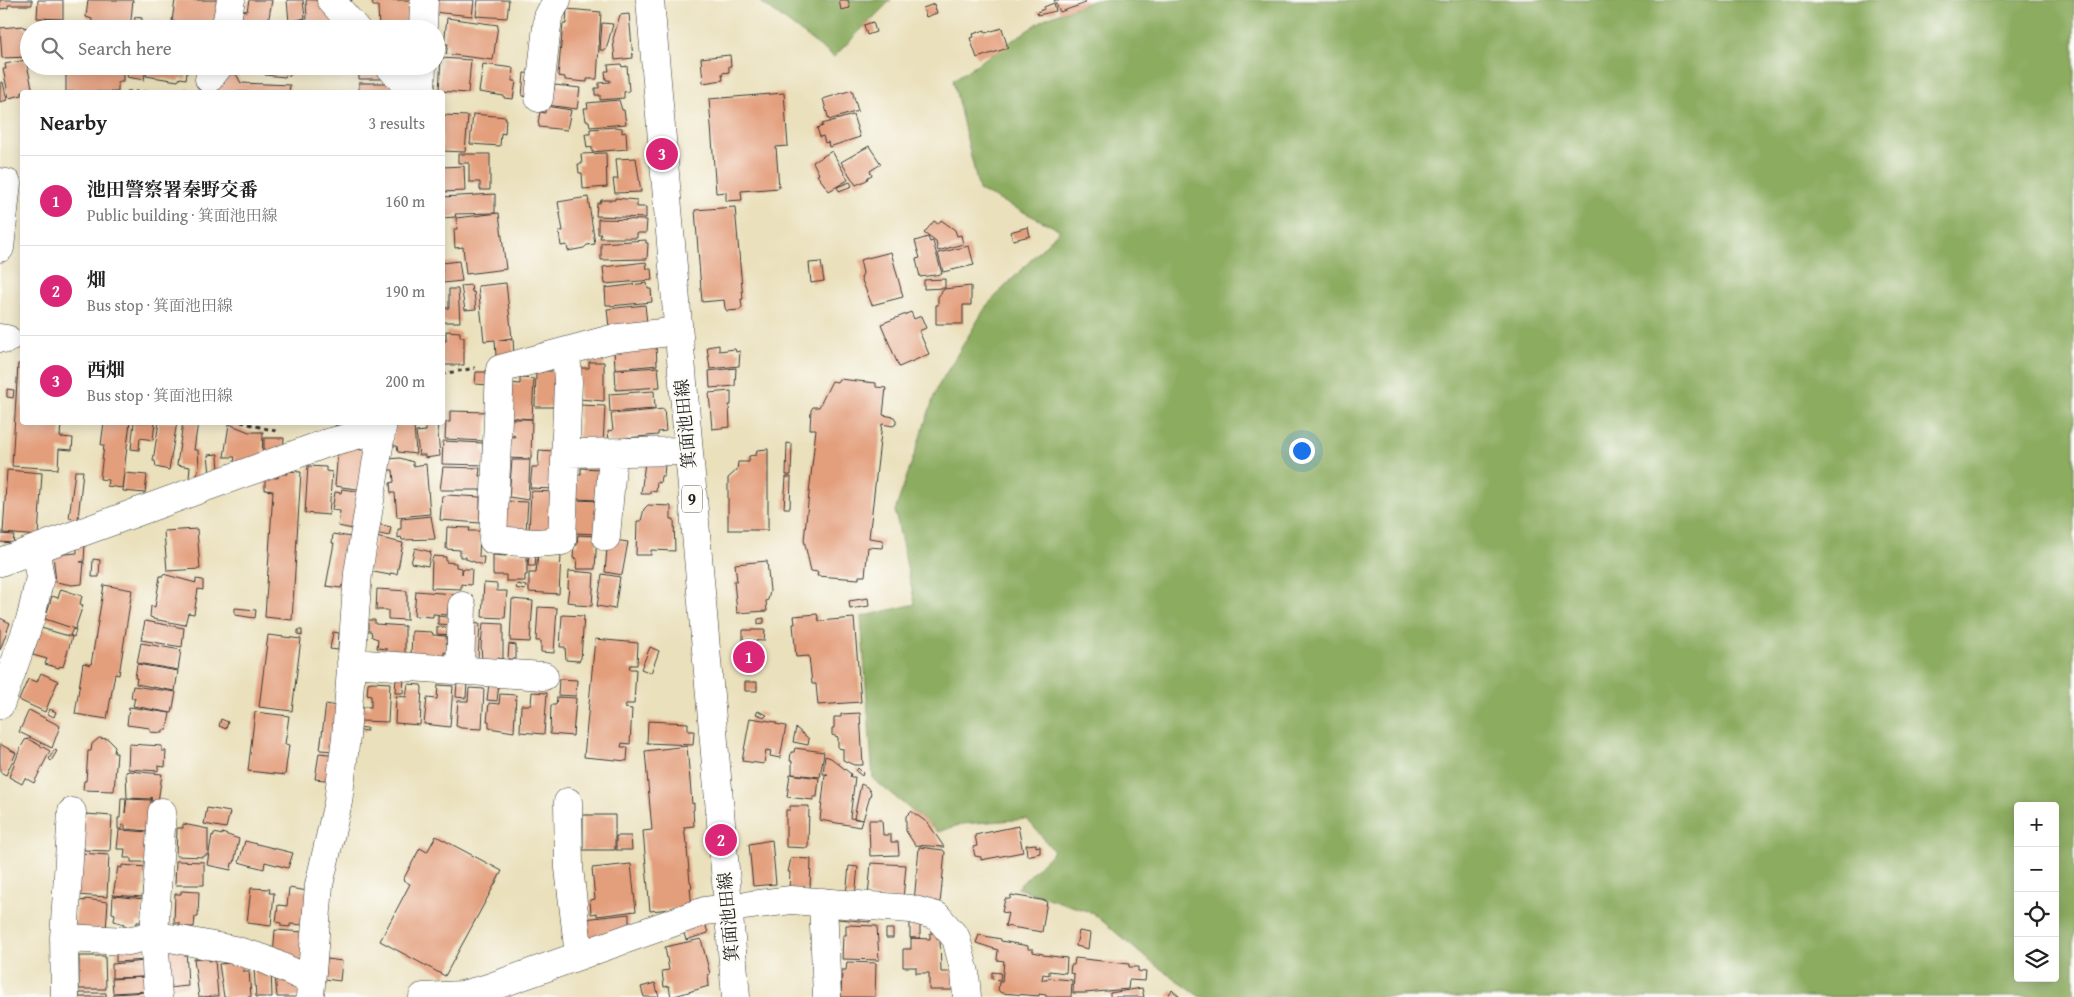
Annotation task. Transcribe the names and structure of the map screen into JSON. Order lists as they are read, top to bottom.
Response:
{
  "streets": {
    "street": ["箕面池田線", "9"]
  },
  "page": {
    "search": "Search here",
    "heading": ["Nearby", "3 results"],
    "pins": ["3", "1", "2"],
    "list": [
      {
        "mark": "1",
        "name": "池田警察署秦野交番",
        "note": "Public building · 箕面池田線",
        "value": "160 m"
      },
      {
        "mark": "2",
        "name": "畑",
        "note": "Bus stop · 箕面池田線",
        "value": "190 m"
      },
      {
        "mark": "3",
        "name": "西畑",
        "note": "Bus stop · 箕面池田線",
        "value": "200 m"
      }
    ],
    "map_buttons": ["+", "−"]
  }
}
